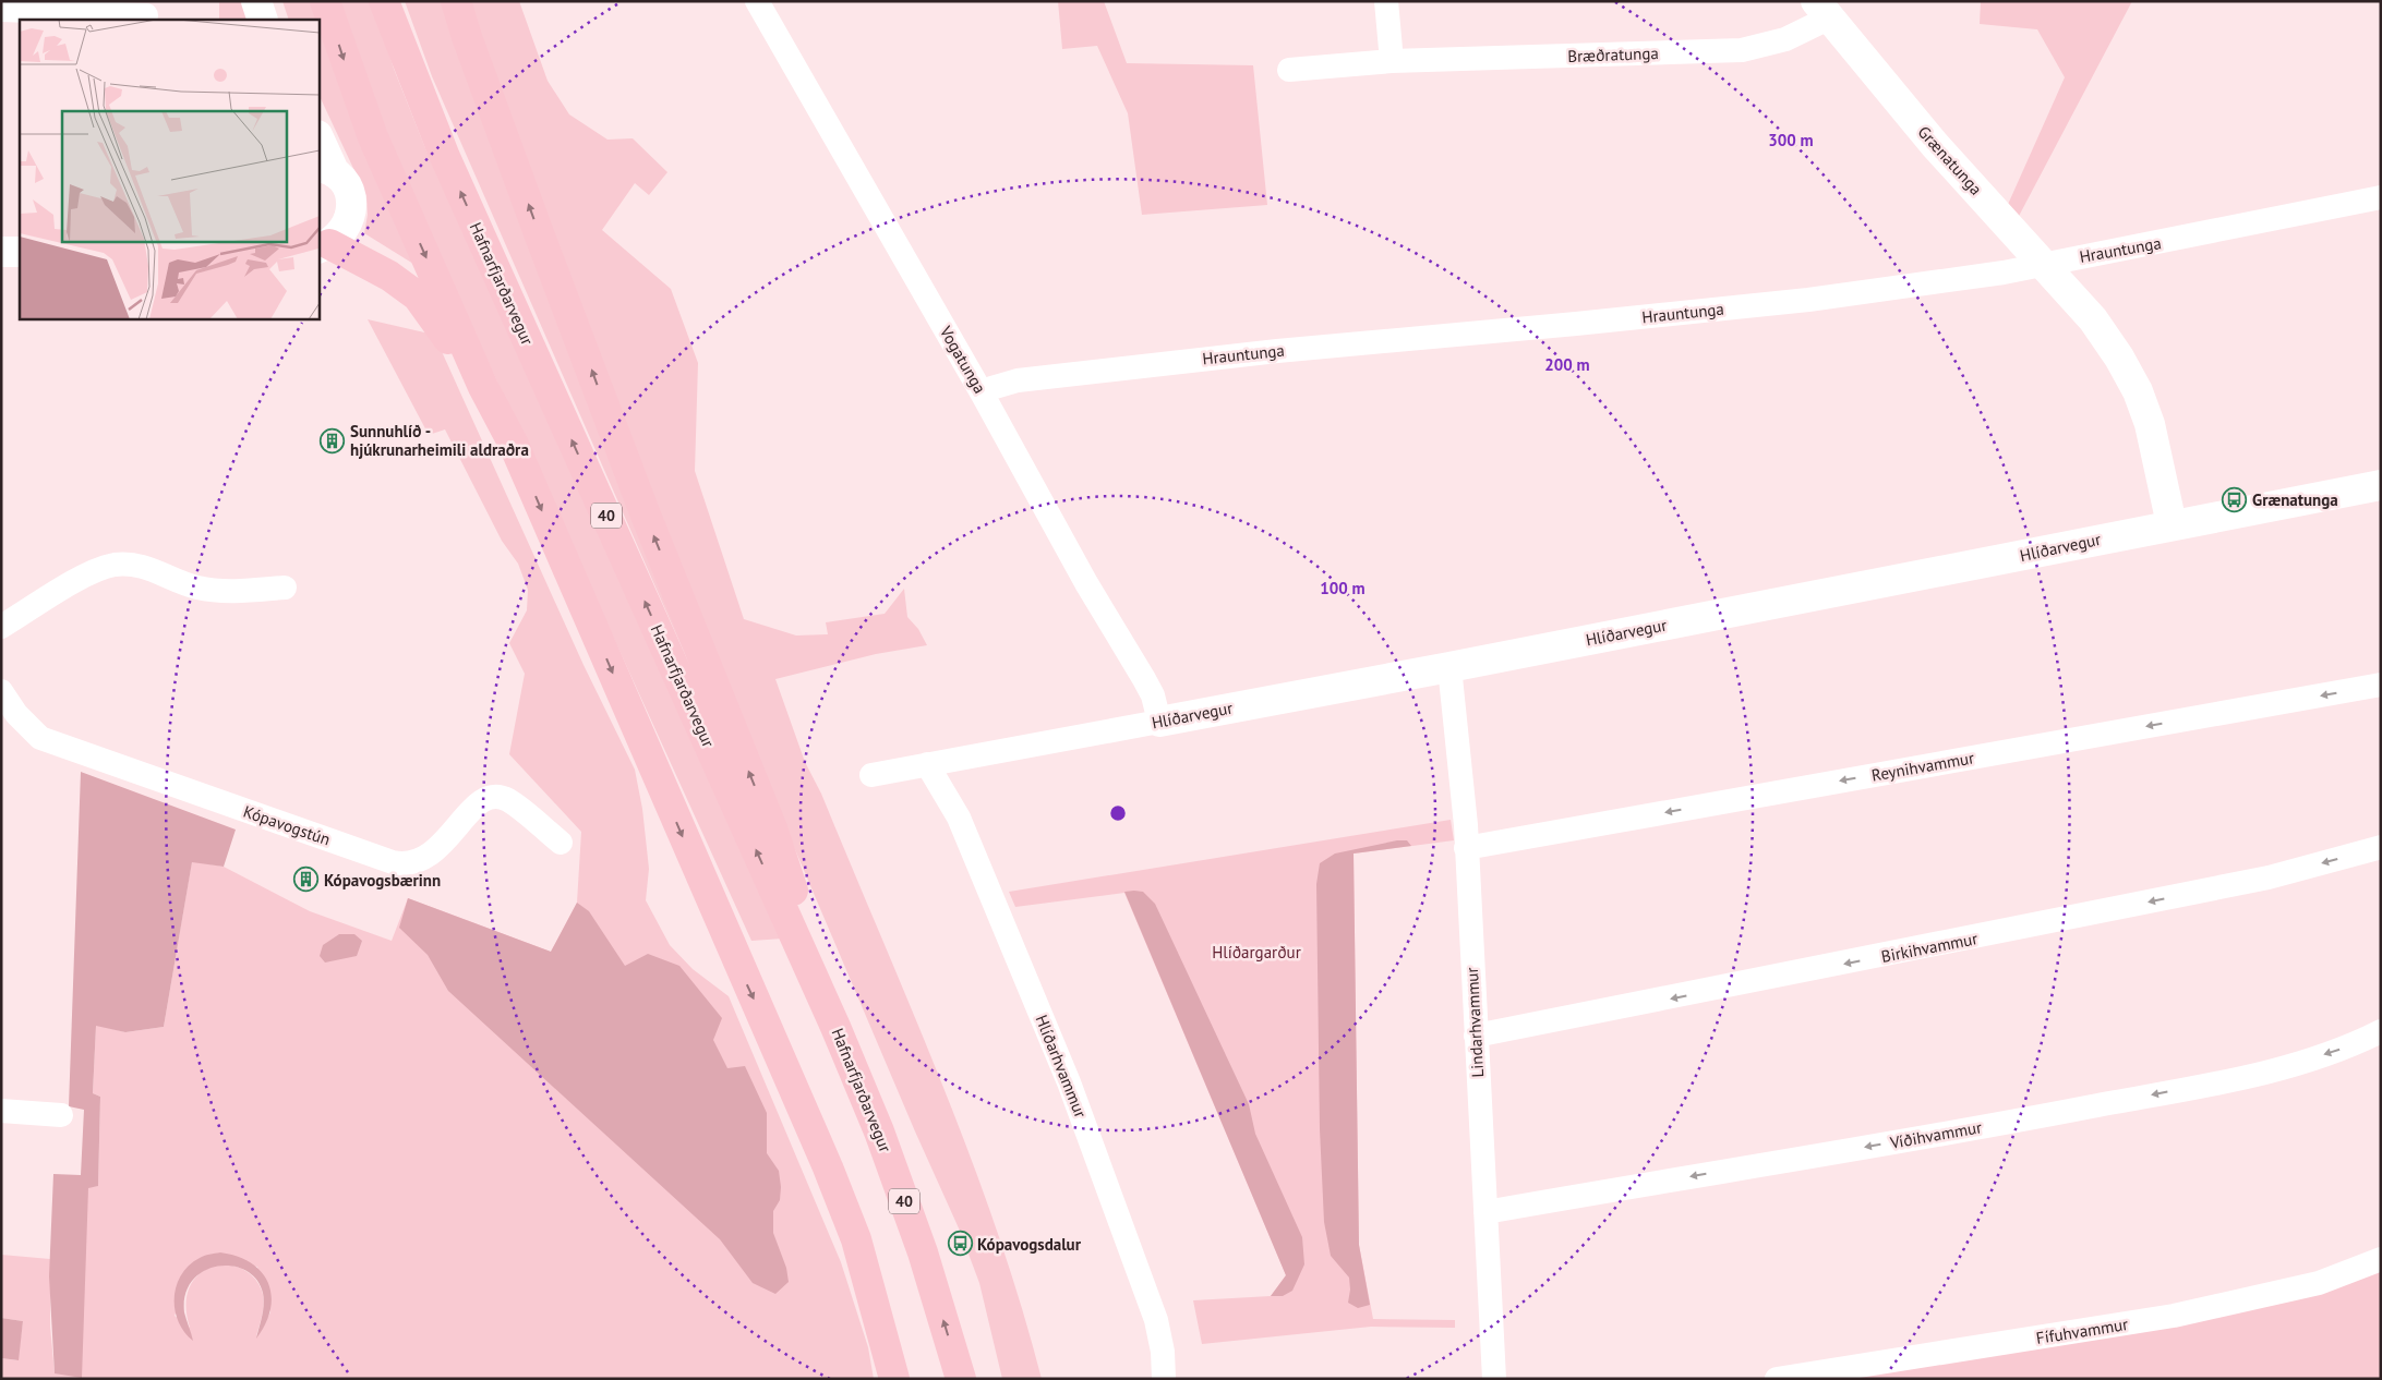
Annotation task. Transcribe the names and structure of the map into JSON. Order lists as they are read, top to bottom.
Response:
{
  "streets": {
    "main road": ["Hafnarfjarðarvegur", "40"],
    "street": [
      "Bræðratunga",
      "Grænatunga",
      "Hrauntunga",
      "Vogatunga",
      "Hlíðarvegur",
      "Reynihvammur",
      "Kópavogstún",
      "Birkihvammur",
      "Lindarhvammur",
      "Hlíðarhvammur",
      "Víðihvammur",
      "Fífuhvammur"
    ]
  },
  "crossings": [
    ["Bræðratunga", "Grænatunga"],
    ["Grænatunga", "Hrauntunga"],
    ["Grænatunga", "Hlíðarvegur"],
    ["Hrauntunga", "Vogatunga"],
    ["Vogatunga", "Hlíðarvegur"],
    ["Hlíðarvegur", "Lindarhvammur"],
    ["Hlíðarvegur", "Hlíðarhvammur"],
    ["Reynihvammur", "Lindarhvammur"],
    ["Birkihvammur", "Lindarhvammur"],
    ["Lindarhvammur", "Víðihvammur"]
  ],
  "one_way": ["Reynihvammur", "Birkihvammur", "Víðihvammur"],
  "parks": ["Hlíðargarður"],
  "places": {
    "building": ["Sunnuhlíð - hjúkrunarheimili aldraðra", "Kópavogsbærinn"],
    "bus stop": ["Grænatunga", "Kópavogsdalur"]
  },
  "rings": ["300 m", "200 m", "100 m"]
}
